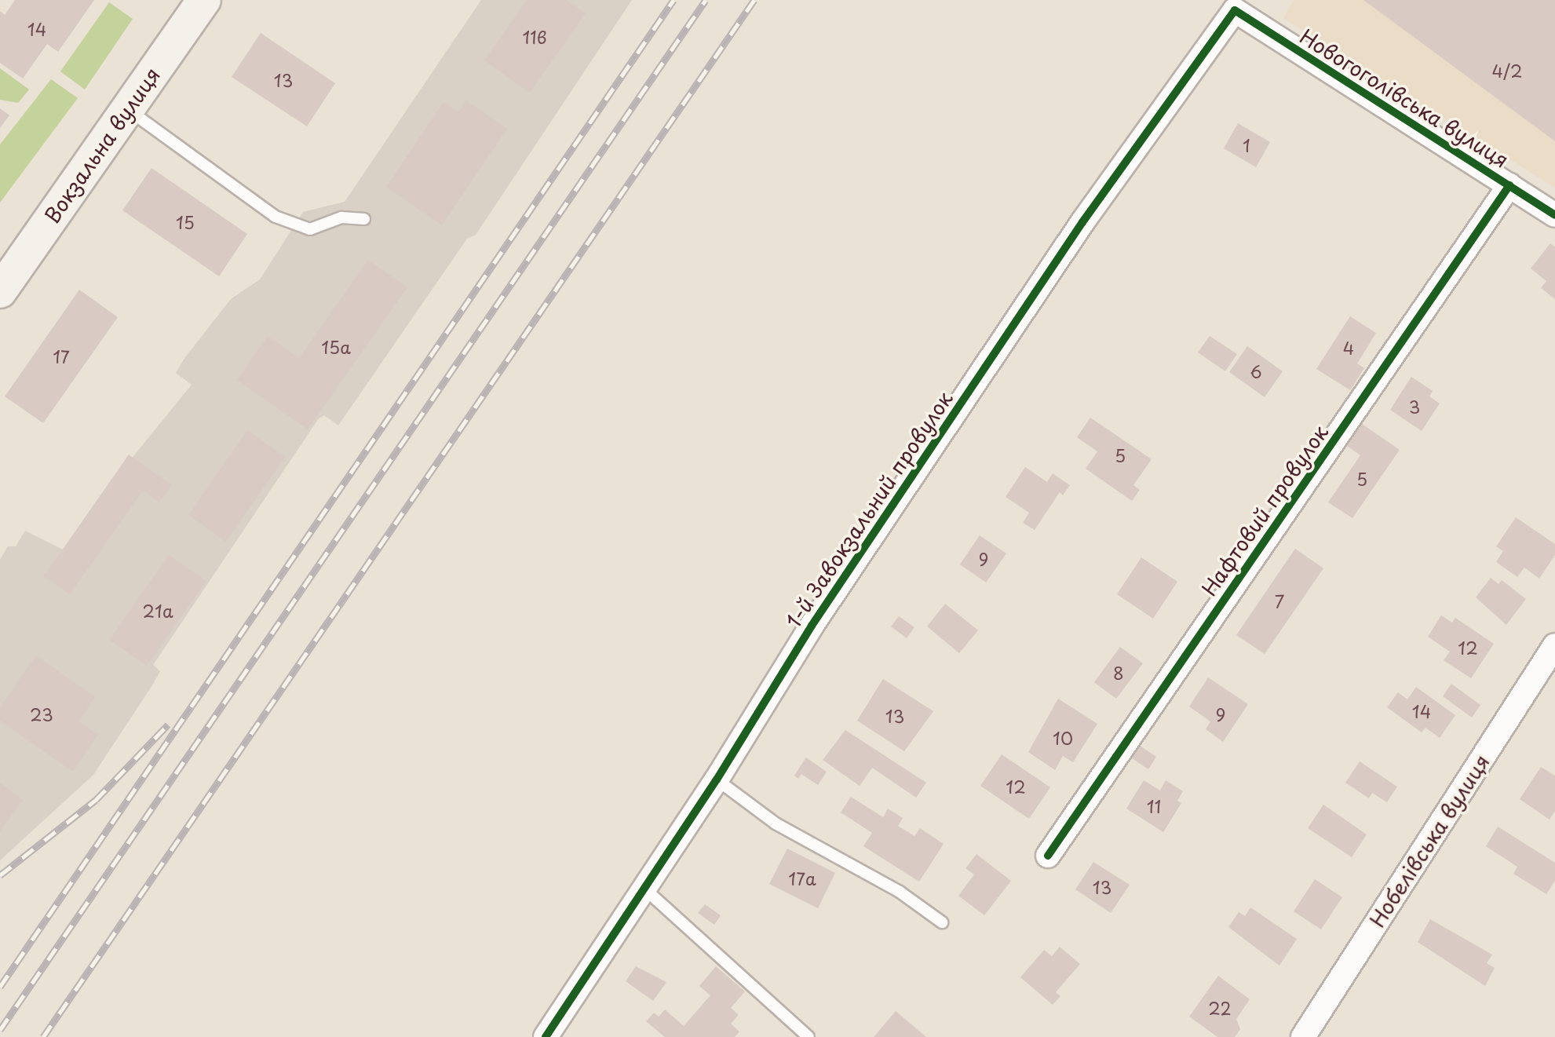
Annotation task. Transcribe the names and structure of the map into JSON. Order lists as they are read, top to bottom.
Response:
{
  "streets": {
    "main road": ["Вокзальна вулиця"],
    "street": [
      "Новогоголівська вулиця",
      "1-й Завокзальний провулок",
      "Нафтовий провулок",
      "Нобелівська вулиця"
    ]
  },
  "crossings": [
    ["Новогоголівська вулиця", "1-й Завокзальний провулок"],
    ["Новогоголівська вулиця", "Нафтовий провулок"]
  ],
  "house_numbers": [
    "14",
    "11в",
    "4/2",
    "13",
    "1",
    "15",
    "15а",
    "4",
    "17",
    "6",
    "3",
    "5",
    "5",
    "9",
    "7",
    "21а",
    "12",
    "8",
    "14",
    "23",
    "9",
    "13",
    "10",
    "12",
    "11",
    "17а",
    "13",
    "22"
  ]
}
